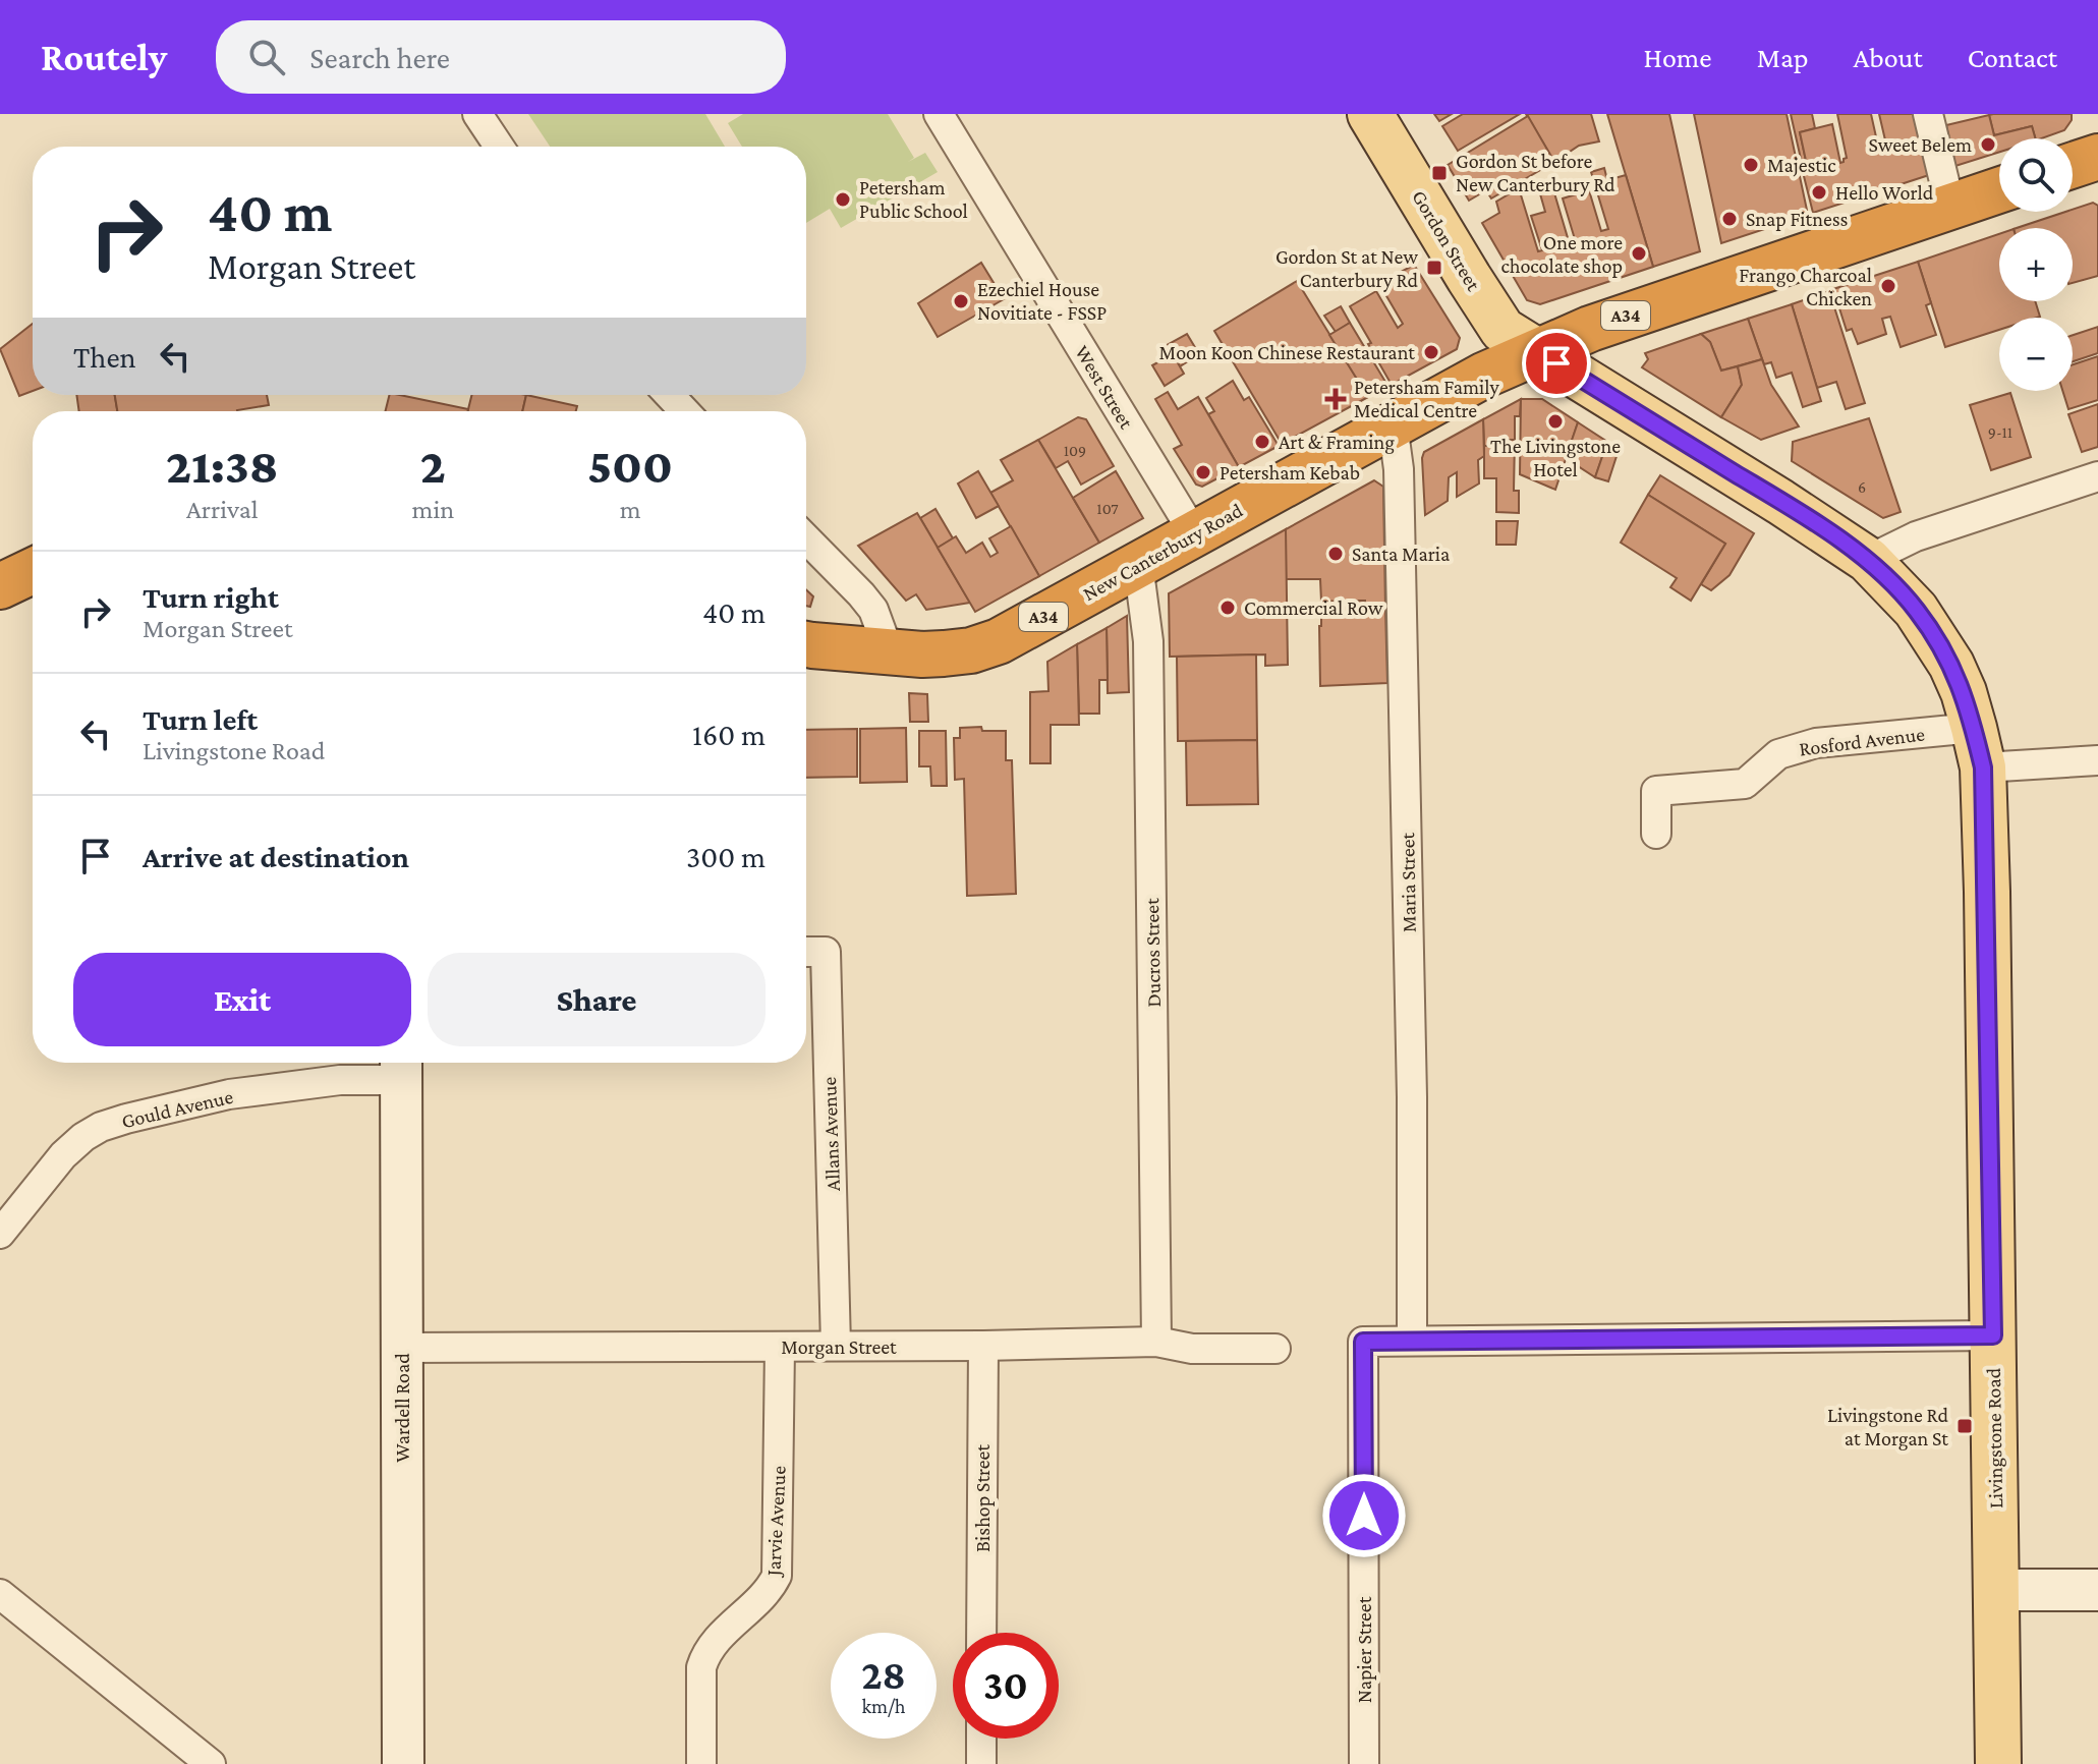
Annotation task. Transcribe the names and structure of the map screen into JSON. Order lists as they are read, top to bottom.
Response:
{
  "streets": {
    "highway": ["A34", "New Canterbury Road"],
    "main road": ["Gordon Street", "Livingstone Road"],
    "street": [
      "West Street",
      "Rosford Avenue",
      "Maria Street",
      "Ducros Street",
      "Gould Avenue",
      "Allans Avenue",
      "Morgan Street",
      "Wardell Road",
      "Bishop Street",
      "Jarvie Avenue",
      "Napier Street"
    ]
  },
  "crossings": [
    ["Gordon Street", "New Canterbury Road"],
    ["Gordon Street", "Livingstone Road"],
    ["West Street", "New Canterbury Road"],
    ["New Canterbury Road", "Maria Street"],
    ["New Canterbury Road", "Ducros Street"],
    ["New Canterbury Road", "Livingstone Road"],
    ["Rosford Avenue", "Livingstone Road"],
    ["Maria Street", "Napier Street"],
    ["Ducros Street", "Morgan Street"],
    ["Gould Avenue", "Wardell Road"],
    ["Allans Avenue", "Morgan Street"],
    ["Morgan Street", "Wardell Road"],
    ["Morgan Street", "Bishop Street"],
    ["Morgan Street", "Jarvie Avenue"]
  ],
  "places": {
    "other": [
      "Sweet Belem",
      "Majestic",
      "Hello World",
      "Petersham Public School",
      "Snap Fitness",
      "One more chocolate shop",
      "Frango Charcoal Chicken",
      "Ezechiel House Novitiate - FSSP",
      "Moon Koon Chinese Restaurant",
      "The Livingstone Hotel",
      "Art & Framing",
      "Petersham Kebab",
      "Santa Maria",
      "Commercial Row"
    ],
    "transit": ["Gordon St before New Canterbury Rd", "Gordon St at New Canterbury Rd", "Livingstone Rd at Morgan St"],
    "health": ["Petersham Family Medical Centre"]
  },
  "house_numbers": [
    "9-11",
    "109",
    "6",
    "107"
  ],
  "page": {
    "header": "Routely",
    "search": "Search here",
    "nav": [
      "Home",
      "Map",
      "About",
      "Contact"
    ],
    "map_buttons": ["+", "−"],
    "turn": ["40 m", "Morgan Street"],
    "then": "Then",
    "eta": [
      "21:38",
      "Arrival",
      "2",
      "min",
      "500",
      "m"
    ],
    "list": [
      {
        "name": "Turn right",
        "note": "Morgan Street",
        "value": "40 m"
      },
      {
        "name": "Turn left",
        "note": "Livingstone Road",
        "value": "160 m"
      },
      {
        "name": "Arrive at destination",
        "value": "300 m"
      }
    ],
    "buttons": ["Exit", "Share"],
    "speed": "28 km/h",
    "limit": "30"
  }
}
